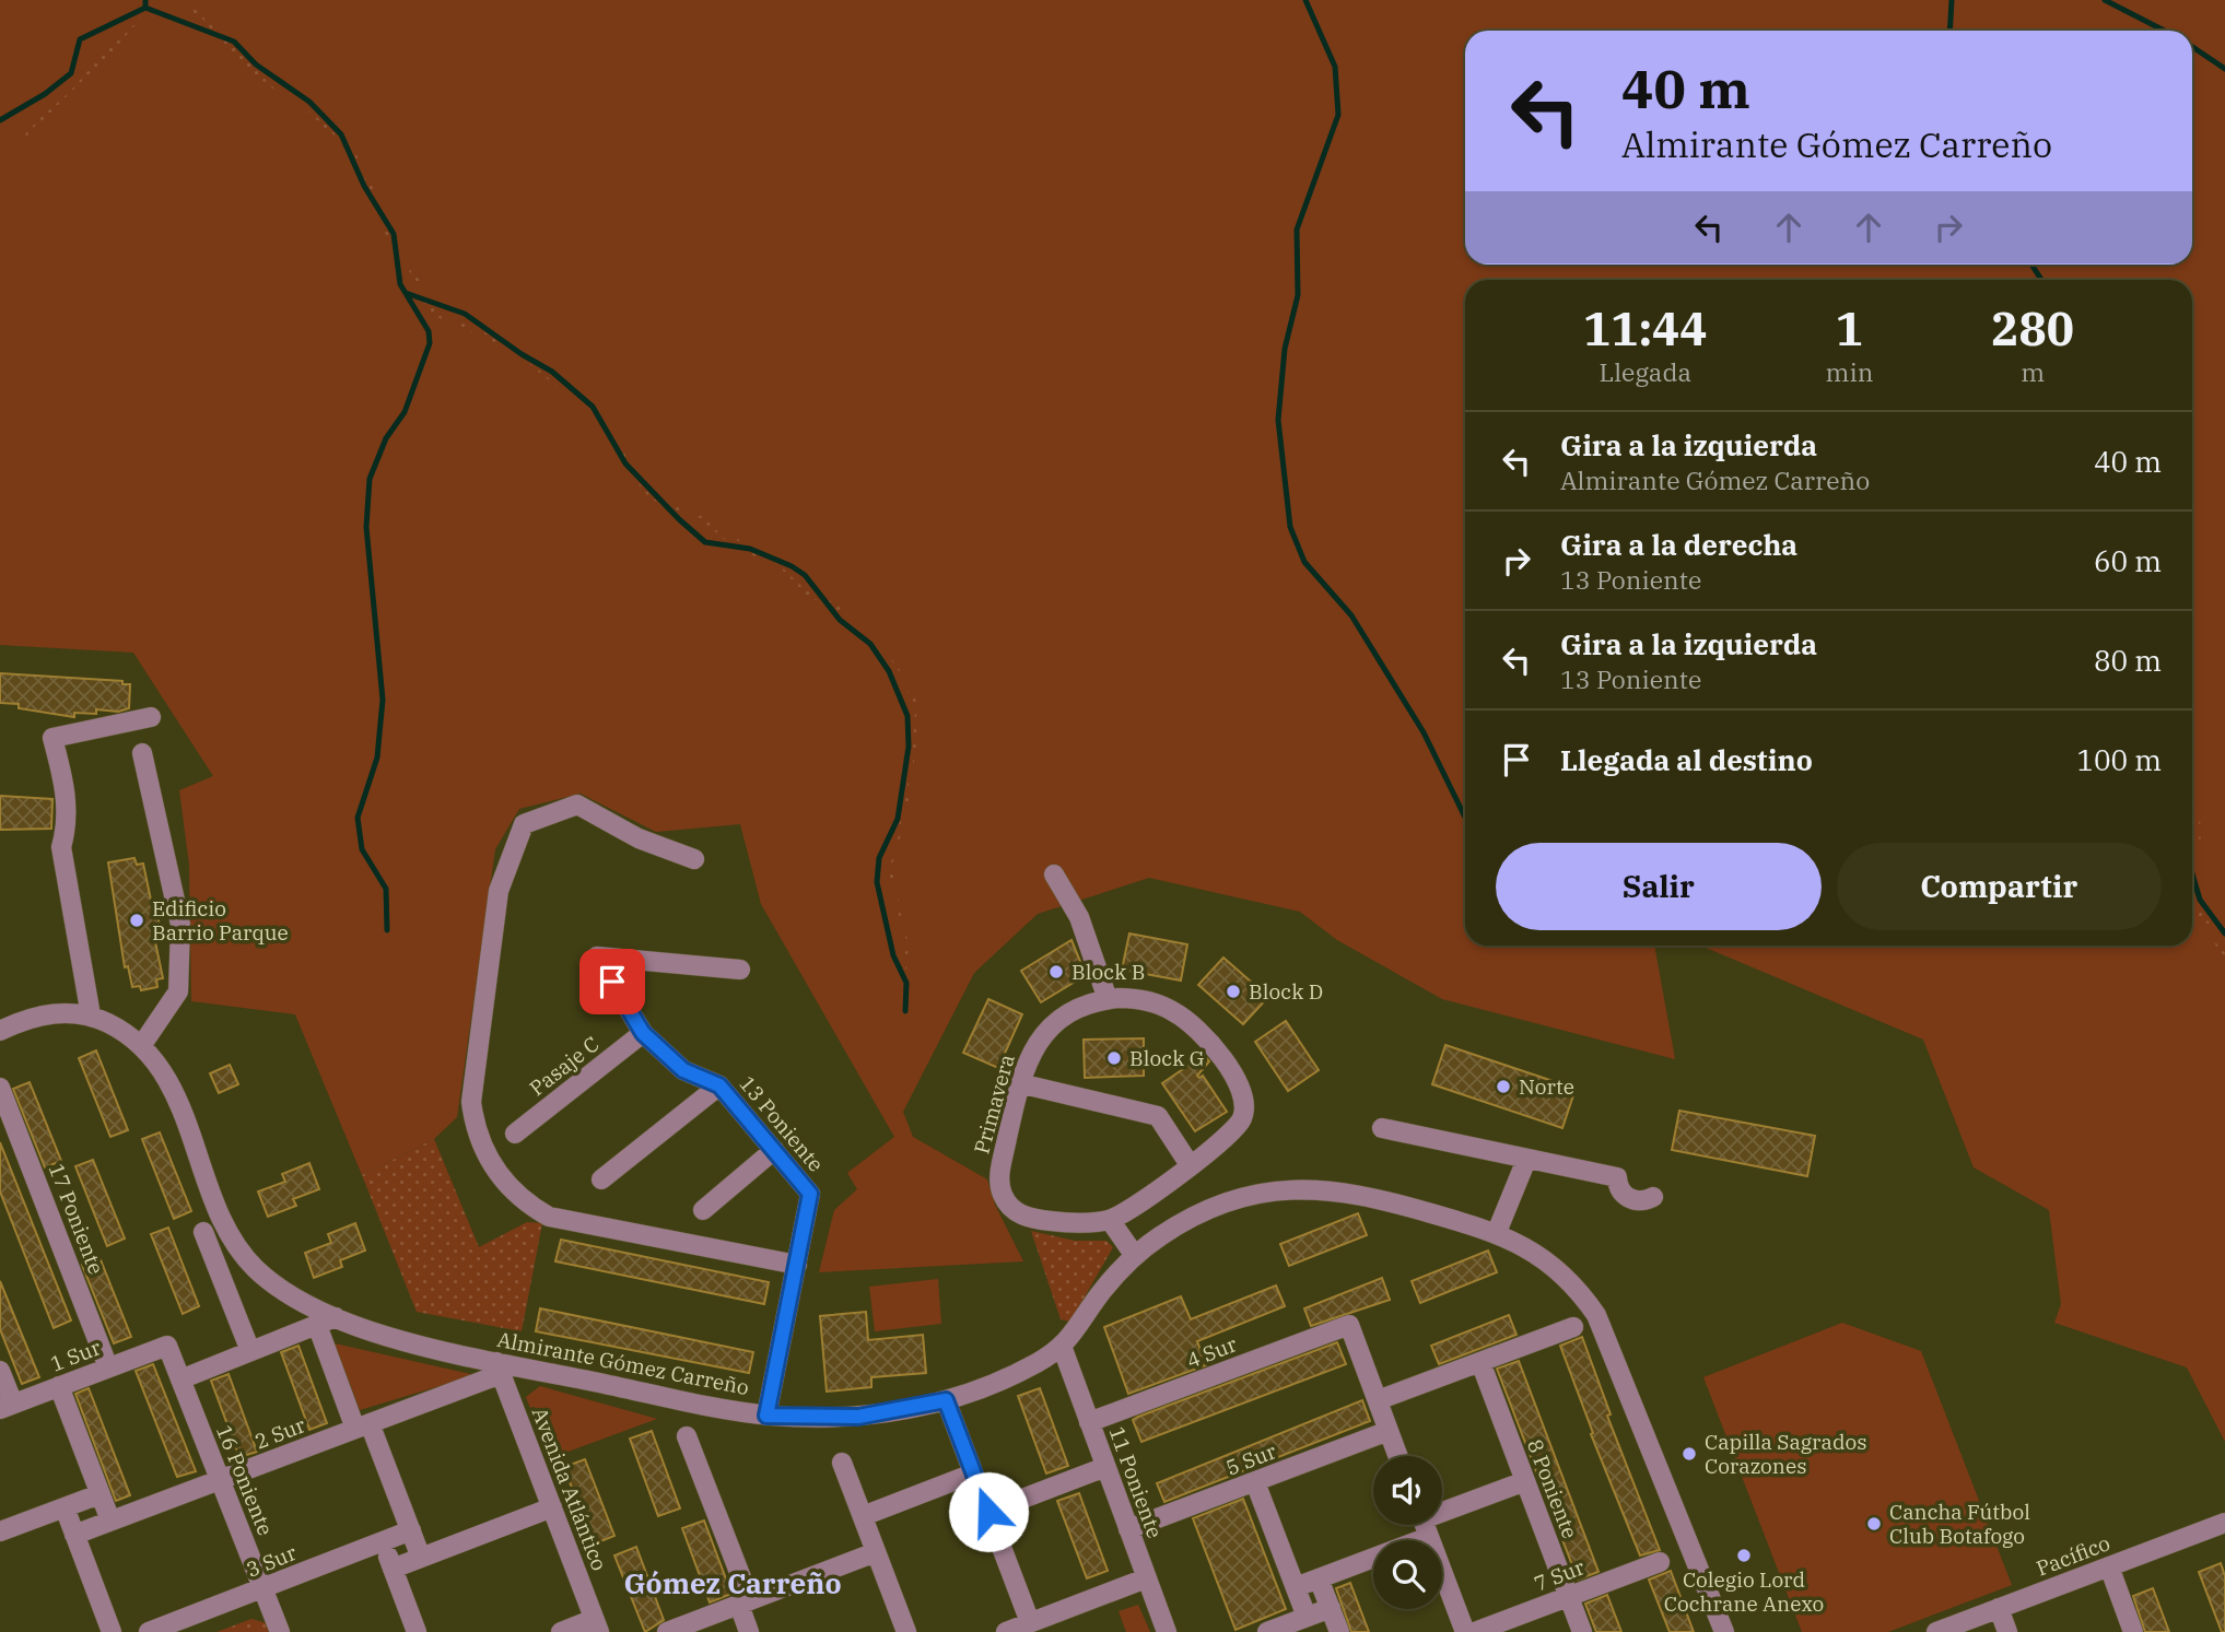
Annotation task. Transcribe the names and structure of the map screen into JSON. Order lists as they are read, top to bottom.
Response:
{
  "streets": {
    "street": [
      "Pasaje C",
      "Primavera",
      "13 Poniente",
      "17 Poniente",
      "4 Sur",
      "1 Sur",
      "Almirante Gómez Carreño",
      "2 Sur",
      "5 Sur",
      "16 Poniente",
      "11 Poniente",
      "Avenida Atlántico",
      "8 Poniente",
      "Pacífico",
      "3 Sur",
      "7 Sur"
    ]
  },
  "crossings": [
    ["Pasaje C", "13 Poniente"],
    ["13 Poniente", "Almirante Gómez Carreño"],
    ["17 Poniente", "1 Sur"],
    ["4 Sur", "11 Poniente"],
    ["1 Sur", "16 Poniente"],
    ["Almirante Gómez Carreño", "2 Sur"],
    ["Almirante Gómez Carreño", "11 Poniente"],
    ["Almirante Gómez Carreño", "Avenida Atlántico"],
    ["2 Sur", "16 Poniente"],
    ["2 Sur", "Avenida Atlántico"],
    ["5 Sur", "11 Poniente"],
    ["16 Poniente", "3 Sur"],
    ["8 Poniente", "7 Sur"]
  ],
  "districts": ["Gómez Carreño"],
  "places": [
    "Edificio Barrio Parque",
    "Block B",
    "Block D",
    "Block G",
    "Norte",
    "Capilla Sagrados Corazones",
    "Cancha Fútbol Club Botafogo",
    "Colegio Lord Cochrane Anexo"
  ],
  "page": {
    "turn": ["40 m", "Almirante Gómez Carreño"],
    "eta": [
      "11:44",
      "Llegada",
      "1",
      "min",
      "280",
      "m"
    ],
    "list": [
      {
        "name": "Gira a la izquierda",
        "note": "Almirante Gómez Carreño",
        "value": "40 m"
      },
      {
        "name": "Gira a la derecha",
        "note": "13 Poniente",
        "value": "60 m"
      },
      {
        "name": "Gira a la izquierda",
        "note": "13 Poniente",
        "value": "80 m"
      },
      {
        "name": "Llegada al destino",
        "value": "100 m"
      }
    ],
    "buttons": ["Salir", "Compartir"]
  }
}
